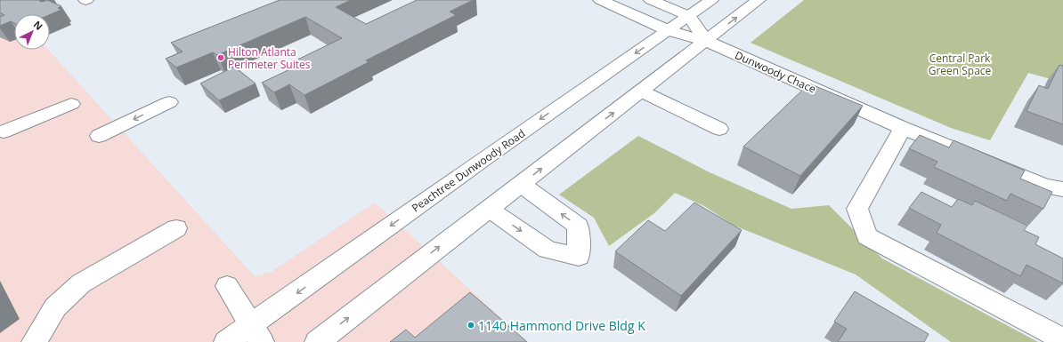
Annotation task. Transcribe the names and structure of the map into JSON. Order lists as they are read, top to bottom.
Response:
{
  "streets": {
    "main road": ["Dunwoody Chace", "Peachtree Dunwoody Road"]
  },
  "crossings": [
    ["Dunwoody Chace", "Peachtree Dunwoody Road"]
  ],
  "parks": ["Central Park Green Space"],
  "places": ["Hilton Atlanta Perimeter Suites", "1140 Hammond Drive Bldg K"],
  "north": "top right"
}
